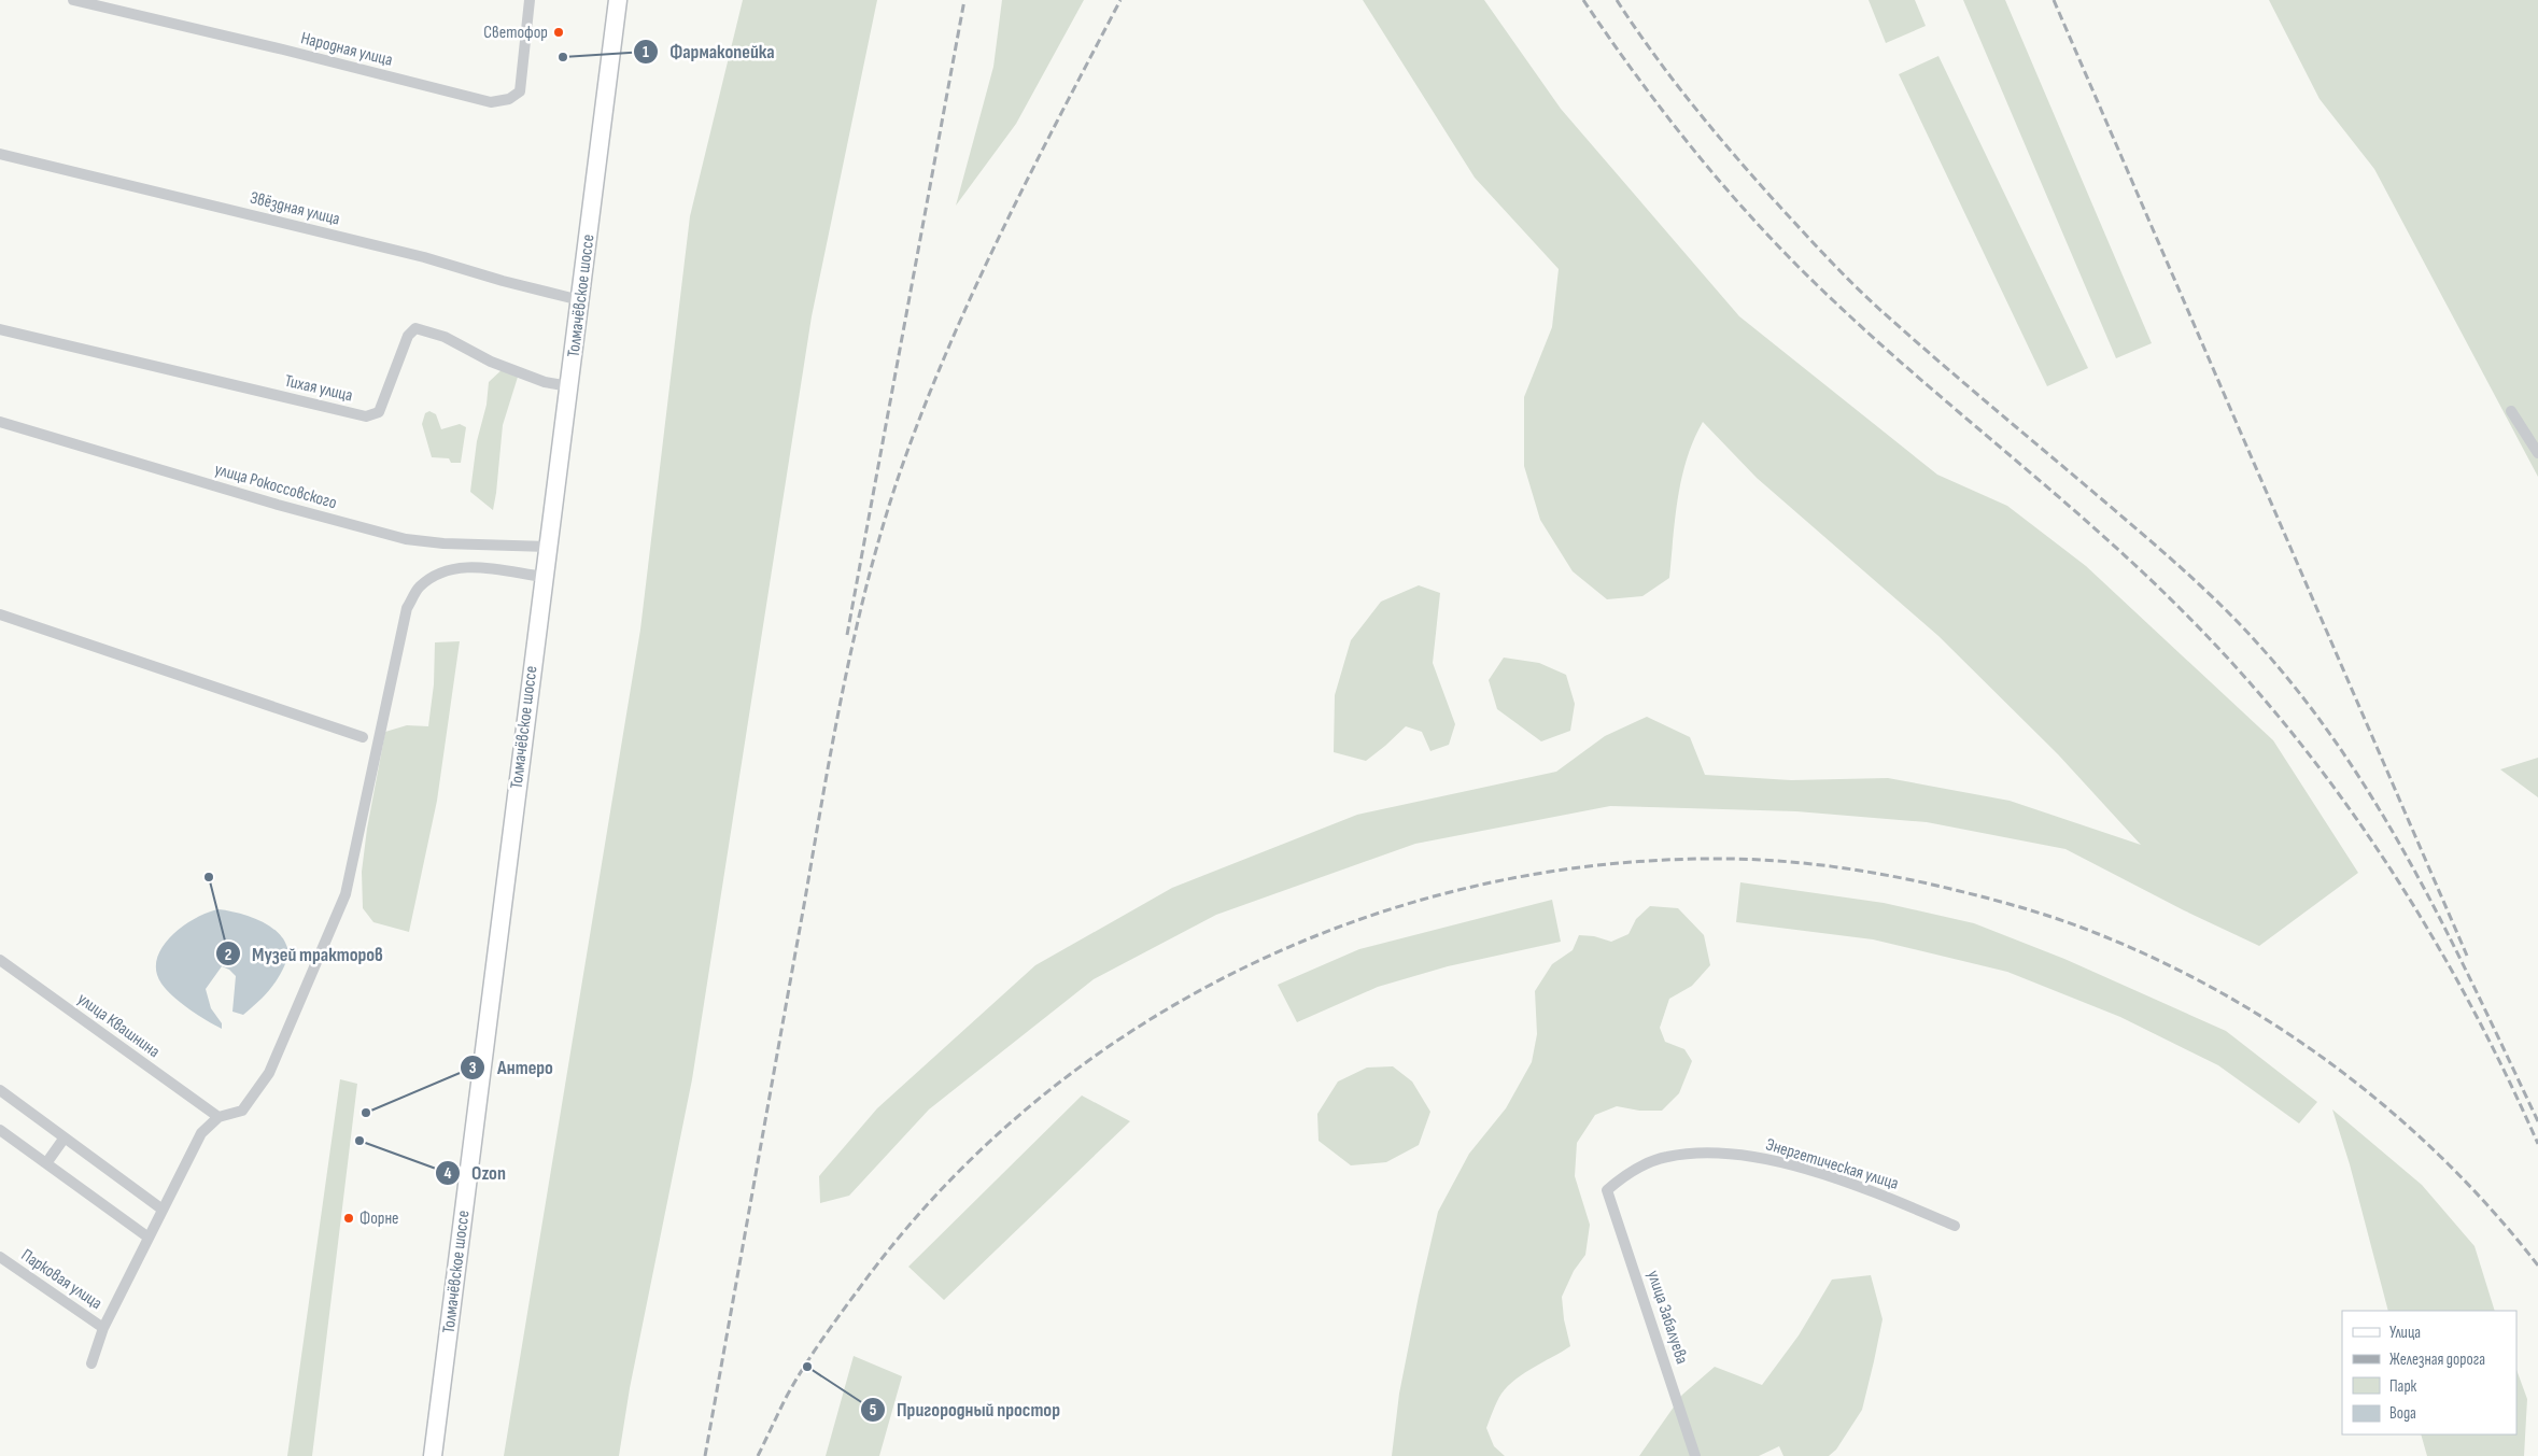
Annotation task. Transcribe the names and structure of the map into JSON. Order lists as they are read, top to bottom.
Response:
{
  "streets": {
    "main road": ["Толмачёвское шоссе"],
    "street": [
      "Народная улица",
      "Звёздная улица",
      "Тихая улица",
      "улица Рокоссовского",
      "улица Квашнина",
      "Энергетическая улица",
      "Парковая улица",
      "улица Забалуева"
    ]
  },
  "crossings": [
    ["Звёздная улица", "Толмачёвское шоссе"],
    ["Толмачёвское шоссе", "Тихая улица"],
    ["Толмачёвское шоссе", "улица Рокоссовского"],
    ["Энергетическая улица", "улица Забалуева"]
  ],
  "places": [
    "Светофор",
    "Фармакопейка",
    "Музей тракторов",
    "Антеро",
    "Ozon",
    "Форне",
    "Пригородный простор"
  ],
  "legend": [
    "Улица",
    "Железная дорога",
    "Парк",
    "Вода"
  ]
}
